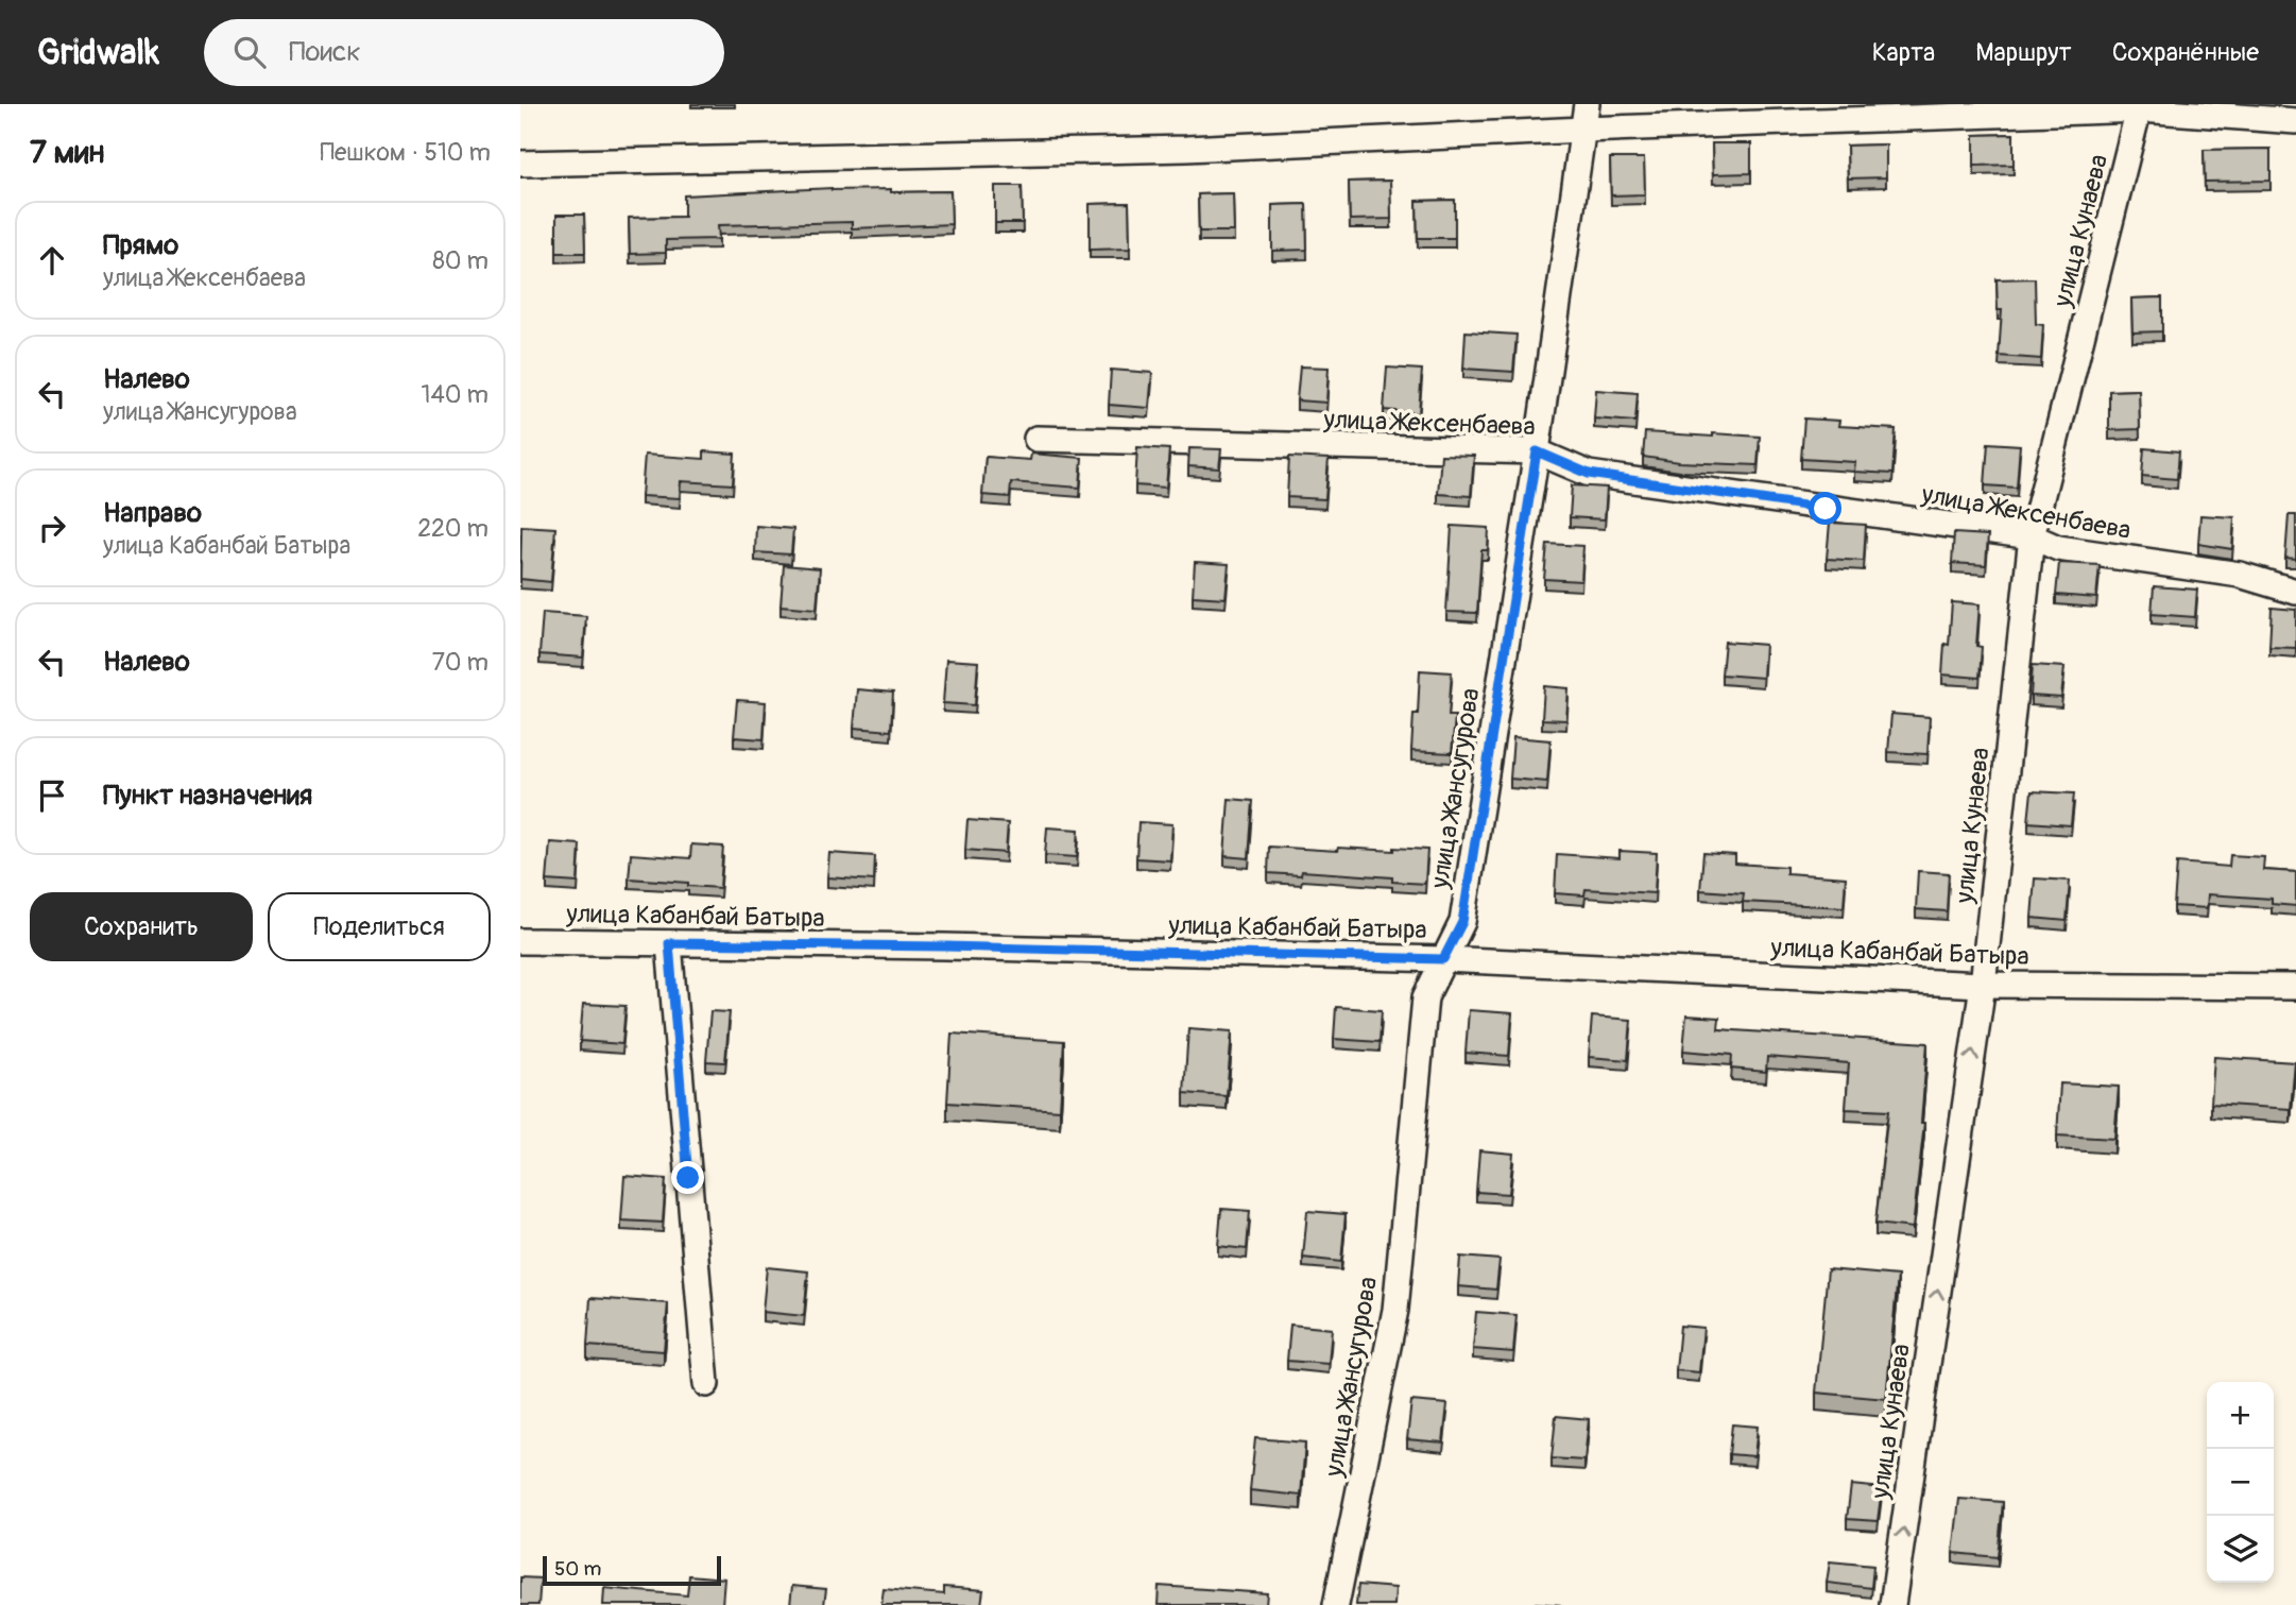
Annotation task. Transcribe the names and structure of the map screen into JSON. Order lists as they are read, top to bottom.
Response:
{
  "streets": {
    "street": [
      "улица Кунаева",
      "улица Жексенбаева",
      "улица Жансугурова",
      "улица Кабанбай Батыра"
    ]
  },
  "crossings": [
    ["улица Кунаева", "улица Жексенбаева"],
    ["улица Кунаева", "улица Кабанбай Батыра"],
    ["улица Жексенбаева", "улица Жансугурова"],
    ["улица Жансугурова", "улица Кабанбай Батыра"]
  ],
  "one_way": ["улица Кунаева"],
  "scale_bar": "50 m",
  "page": {
    "header": "Gridwalk",
    "search": "Поиск",
    "nav": ["Карта", "Маршрут", "Сохранённые"],
    "heading": ["7 мин", "Пешком · 510 m"],
    "list": [
      ["Прямо", "улица Жексенбаева", "80 m"],
      ["Налево", "улица Жансугурова", "140 m"],
      ["Направо", "улица Кабанбай Батыра", "220 m"],
      ["Налево", "70 m"],
      "Пункт назначения"
    ],
    "buttons": ["Сохранить", "Поделиться"],
    "map_buttons": ["+", "−"],
    "scale": "50 m"
  }
}
